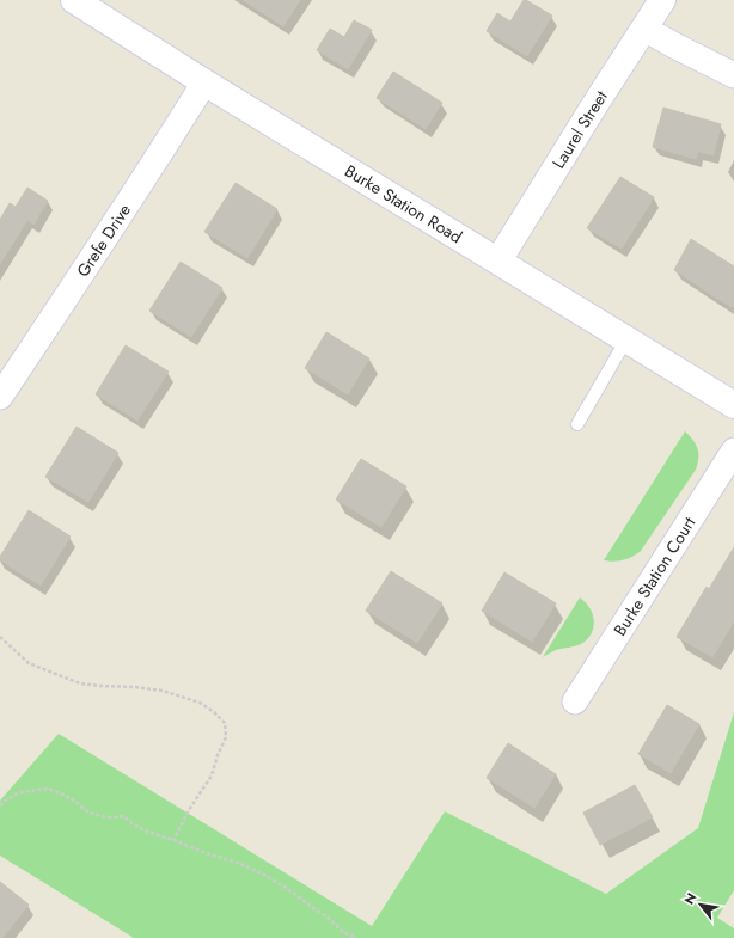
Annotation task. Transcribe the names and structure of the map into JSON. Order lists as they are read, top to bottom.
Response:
{
  "streets": {
    "street": [
      "Laurel Street",
      "Burke Station Road",
      "Grefe Drive",
      "Burke Station Court"
    ]
  },
  "crossings": [
    ["Laurel Street", "Burke Station Road"],
    ["Burke Station Road", "Grefe Drive"]
  ],
  "north": "top left"
}
